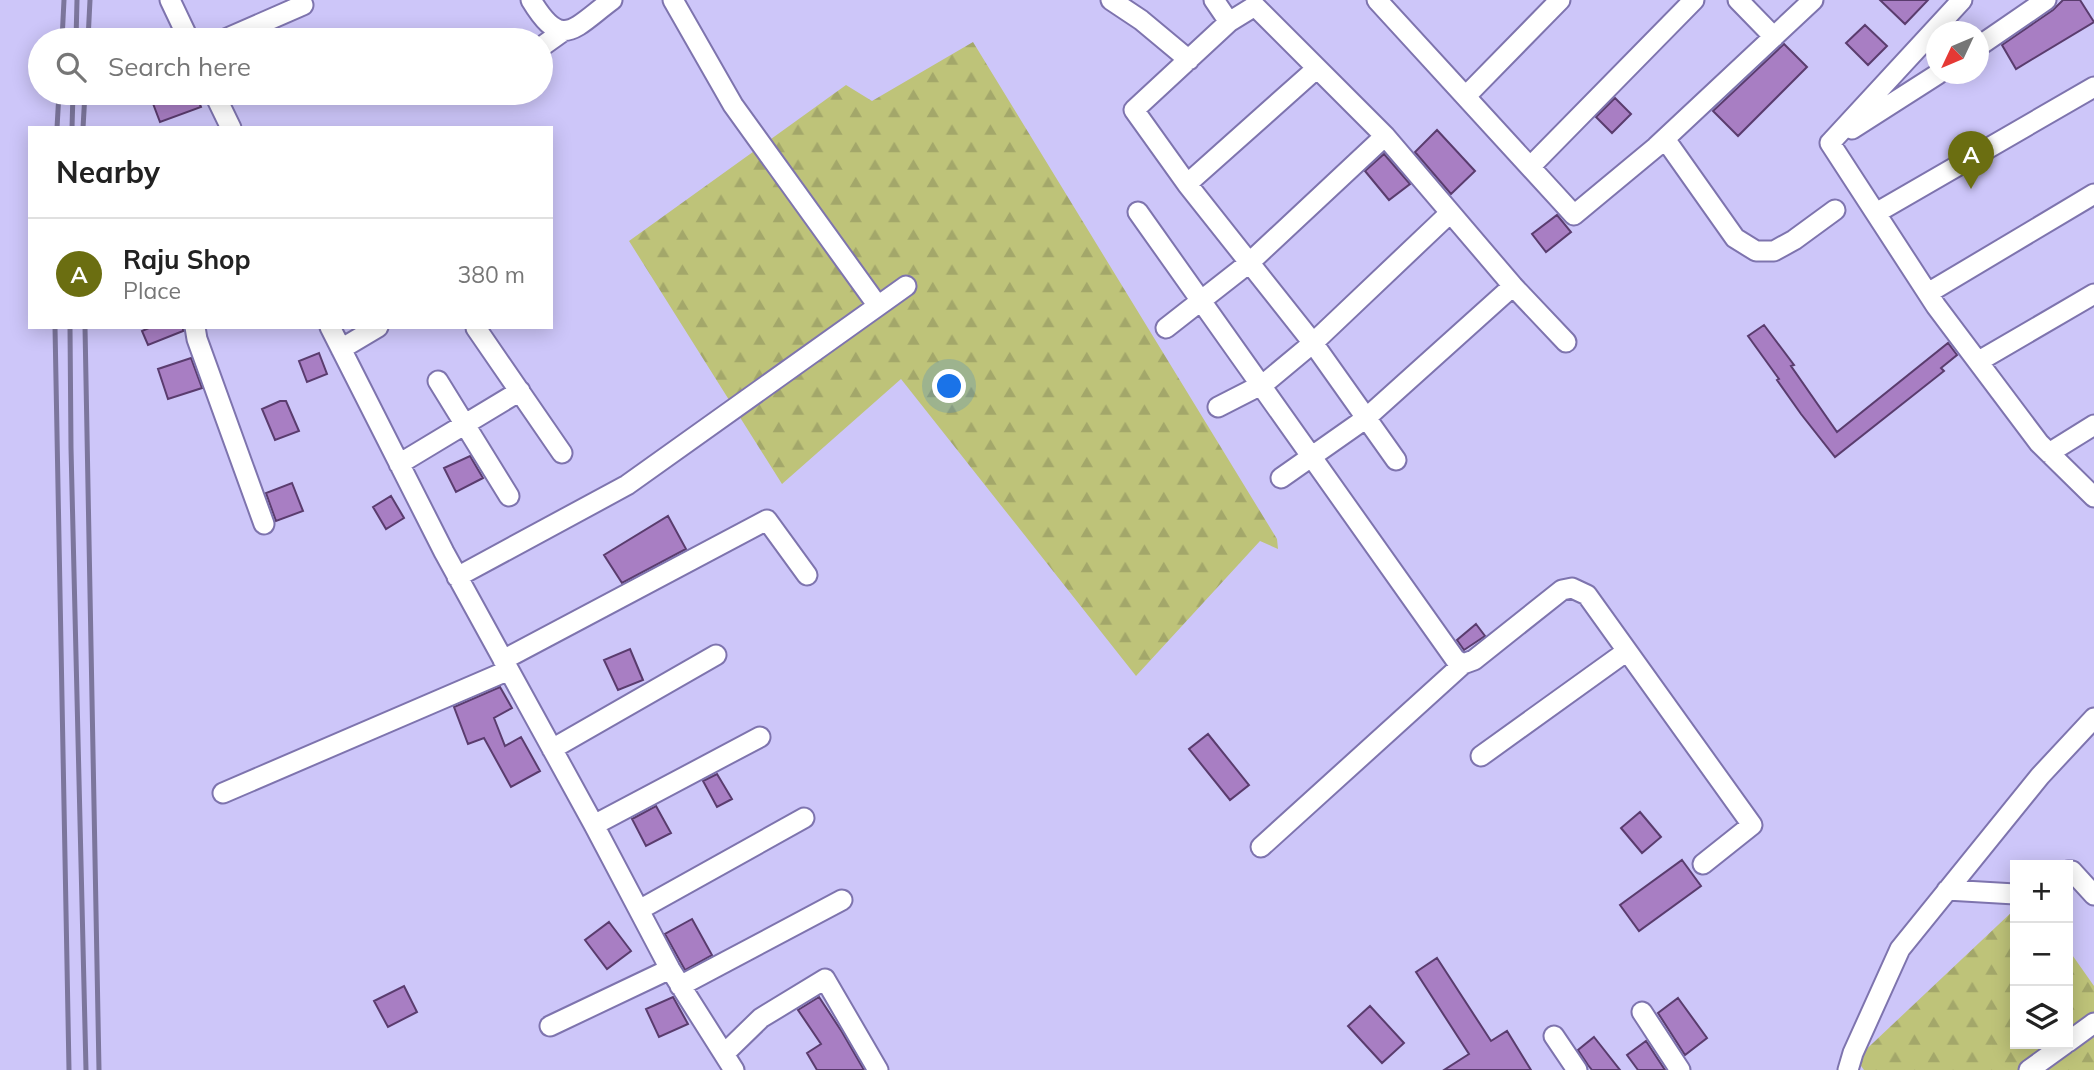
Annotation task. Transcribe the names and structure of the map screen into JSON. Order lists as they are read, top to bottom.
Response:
{
  "north": "bottom left",
  "page": {
    "search": "Search here",
    "heading": "Nearby",
    "pins": "A",
    "list": [
      {
        "mark": "A",
        "name": "Raju Shop",
        "note": "Place",
        "value": "380 m"
      }
    ],
    "map_buttons": ["+", "−"]
  }
}
